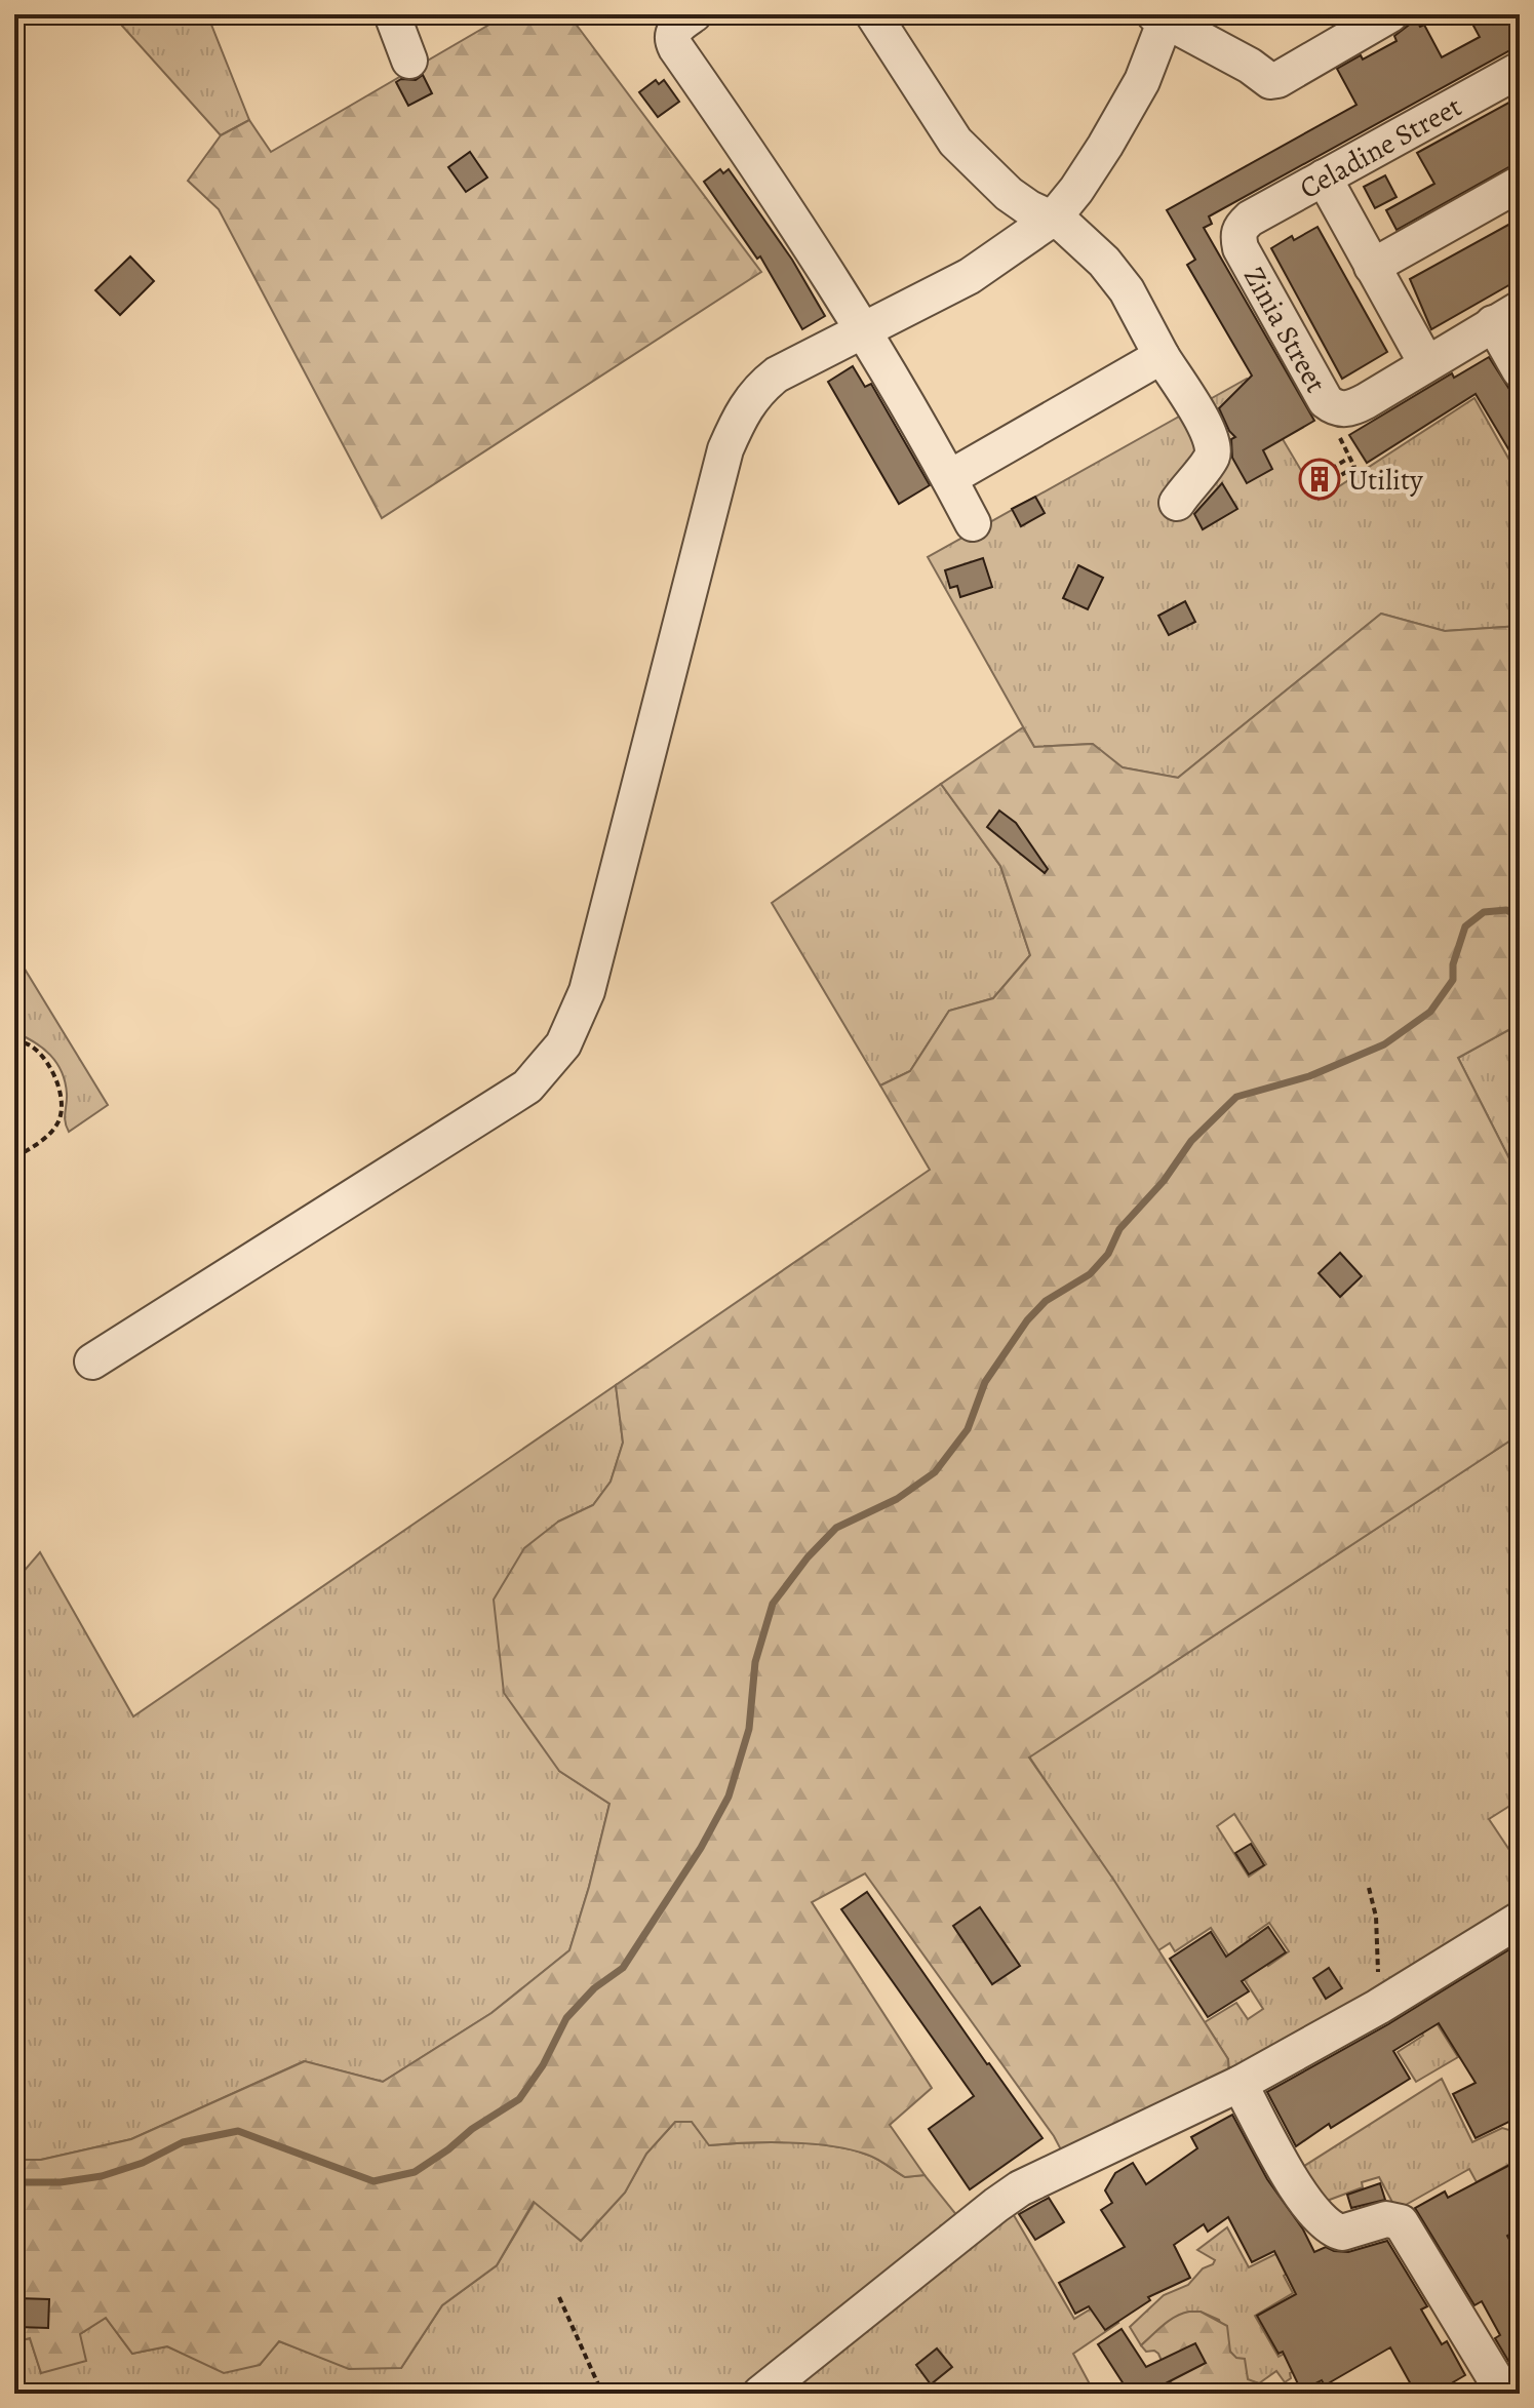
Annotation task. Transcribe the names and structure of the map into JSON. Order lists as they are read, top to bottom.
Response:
{
  "streets": {
    "street": ["Celadine Street", "Zinia Street"]
  },
  "crossings": [
    ["Celadine Street", "Zinia Street"]
  ],
  "places": {
    "building": ["Utility"]
  }
}
